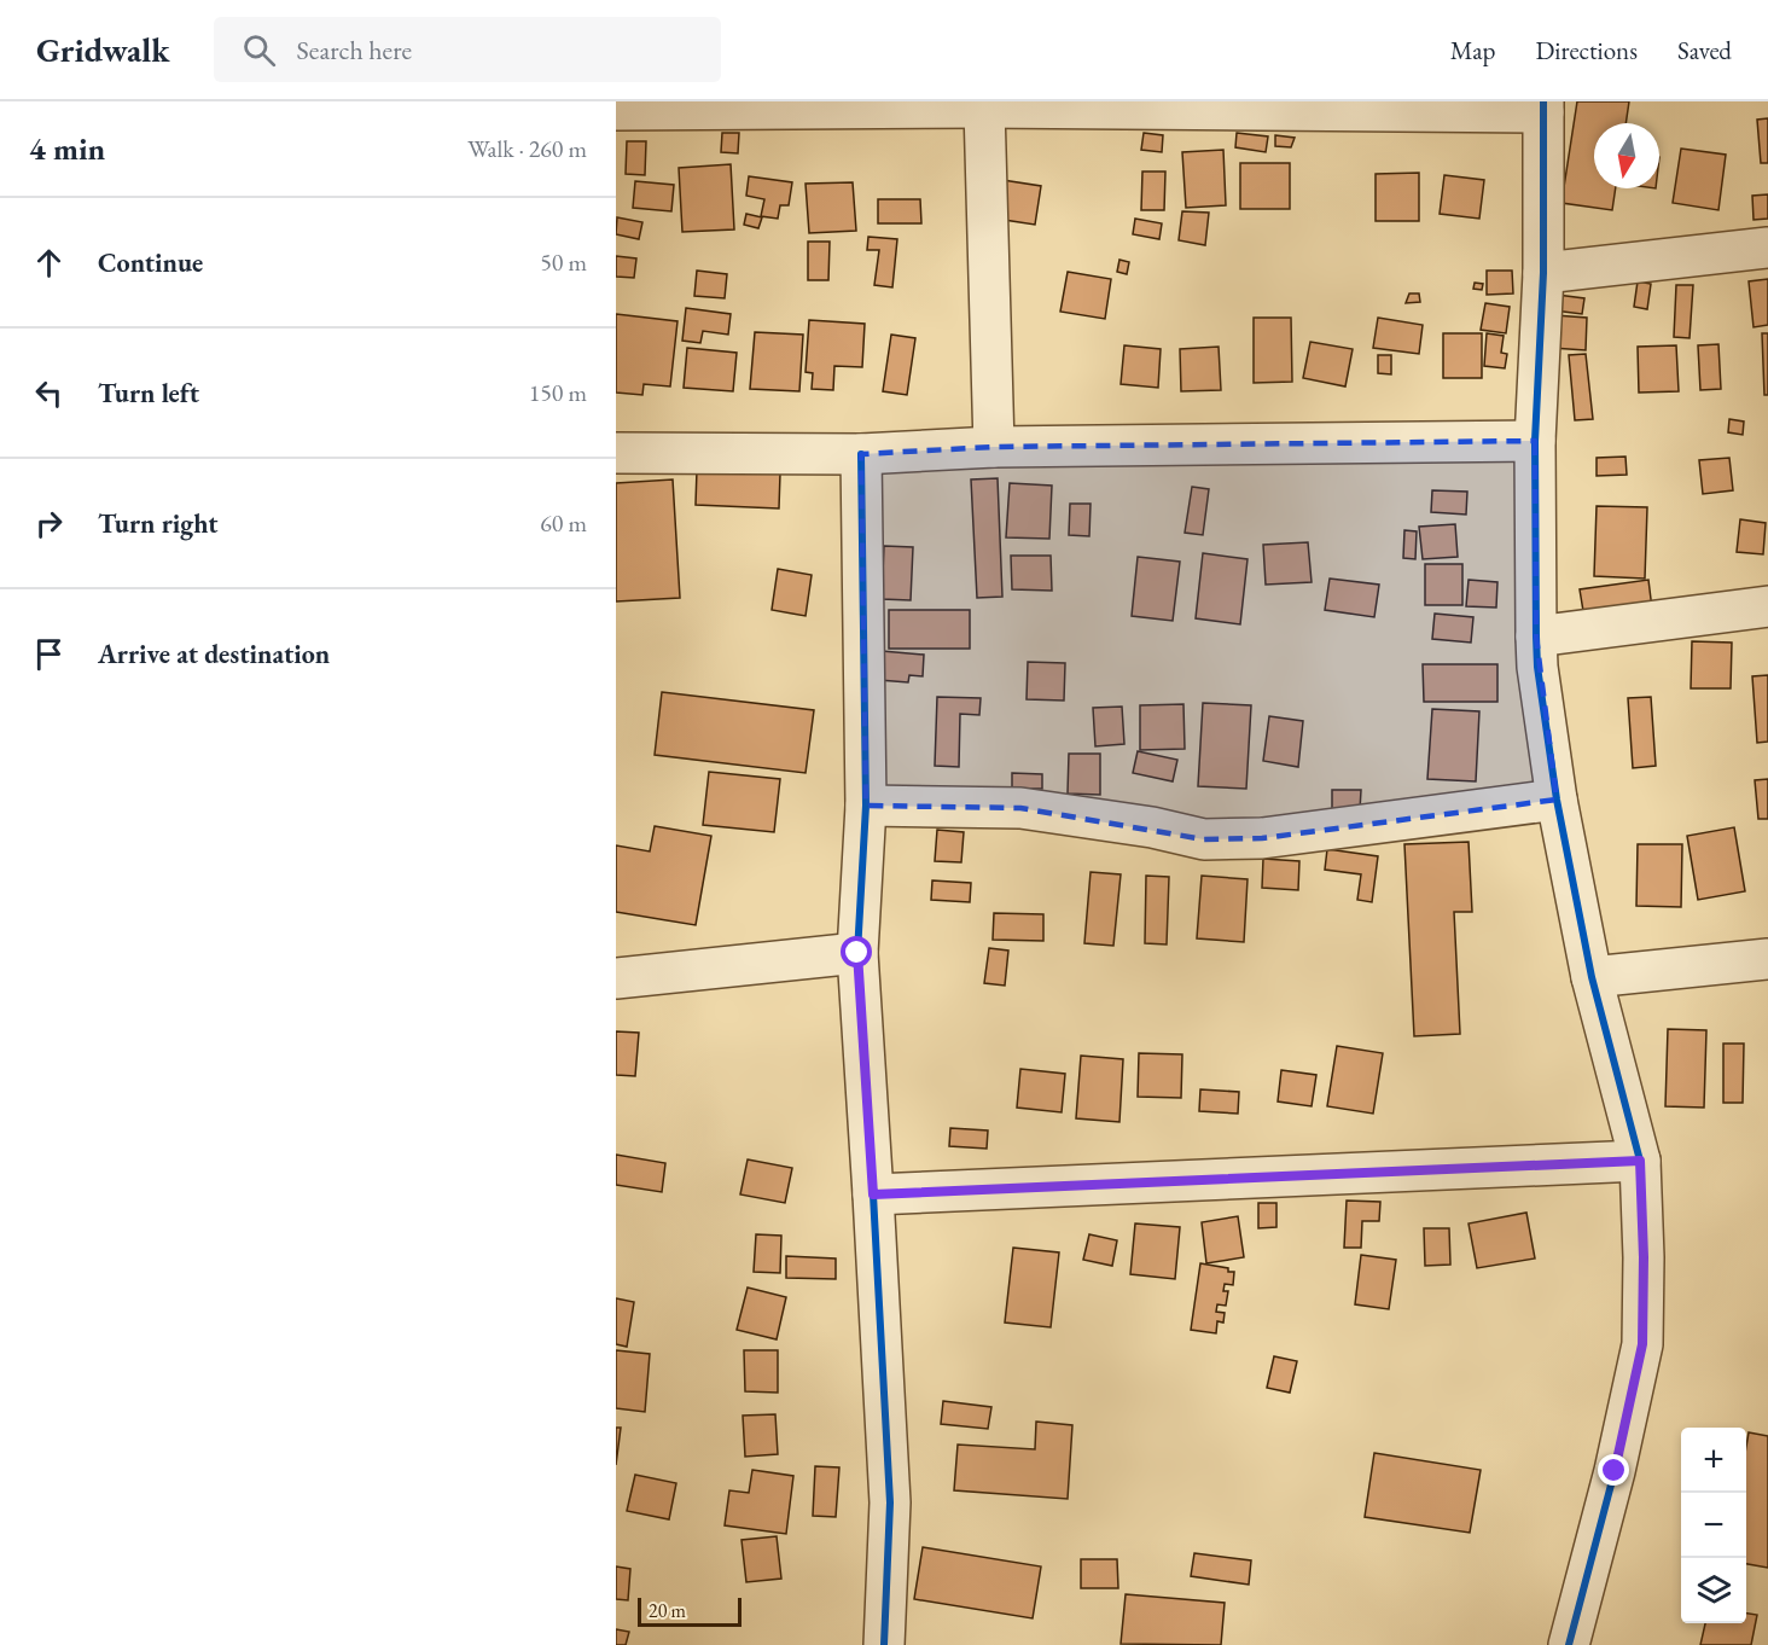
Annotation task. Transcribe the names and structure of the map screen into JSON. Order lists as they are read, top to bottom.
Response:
{
  "scale_bar": "20 m",
  "north": "bottom",
  "page": {
    "header": "Gridwalk",
    "search": "Search here",
    "nav": ["Map", "Directions", "Saved"],
    "heading": ["4 min", "Walk · 260 m"],
    "list": [
      ["Continue", "50 m"],
      ["Turn left", "150 m"],
      ["Turn right", "60 m"],
      "Arrive at destination"
    ],
    "map_buttons": ["+", "−"],
    "scale": "20 m"
  }
}
